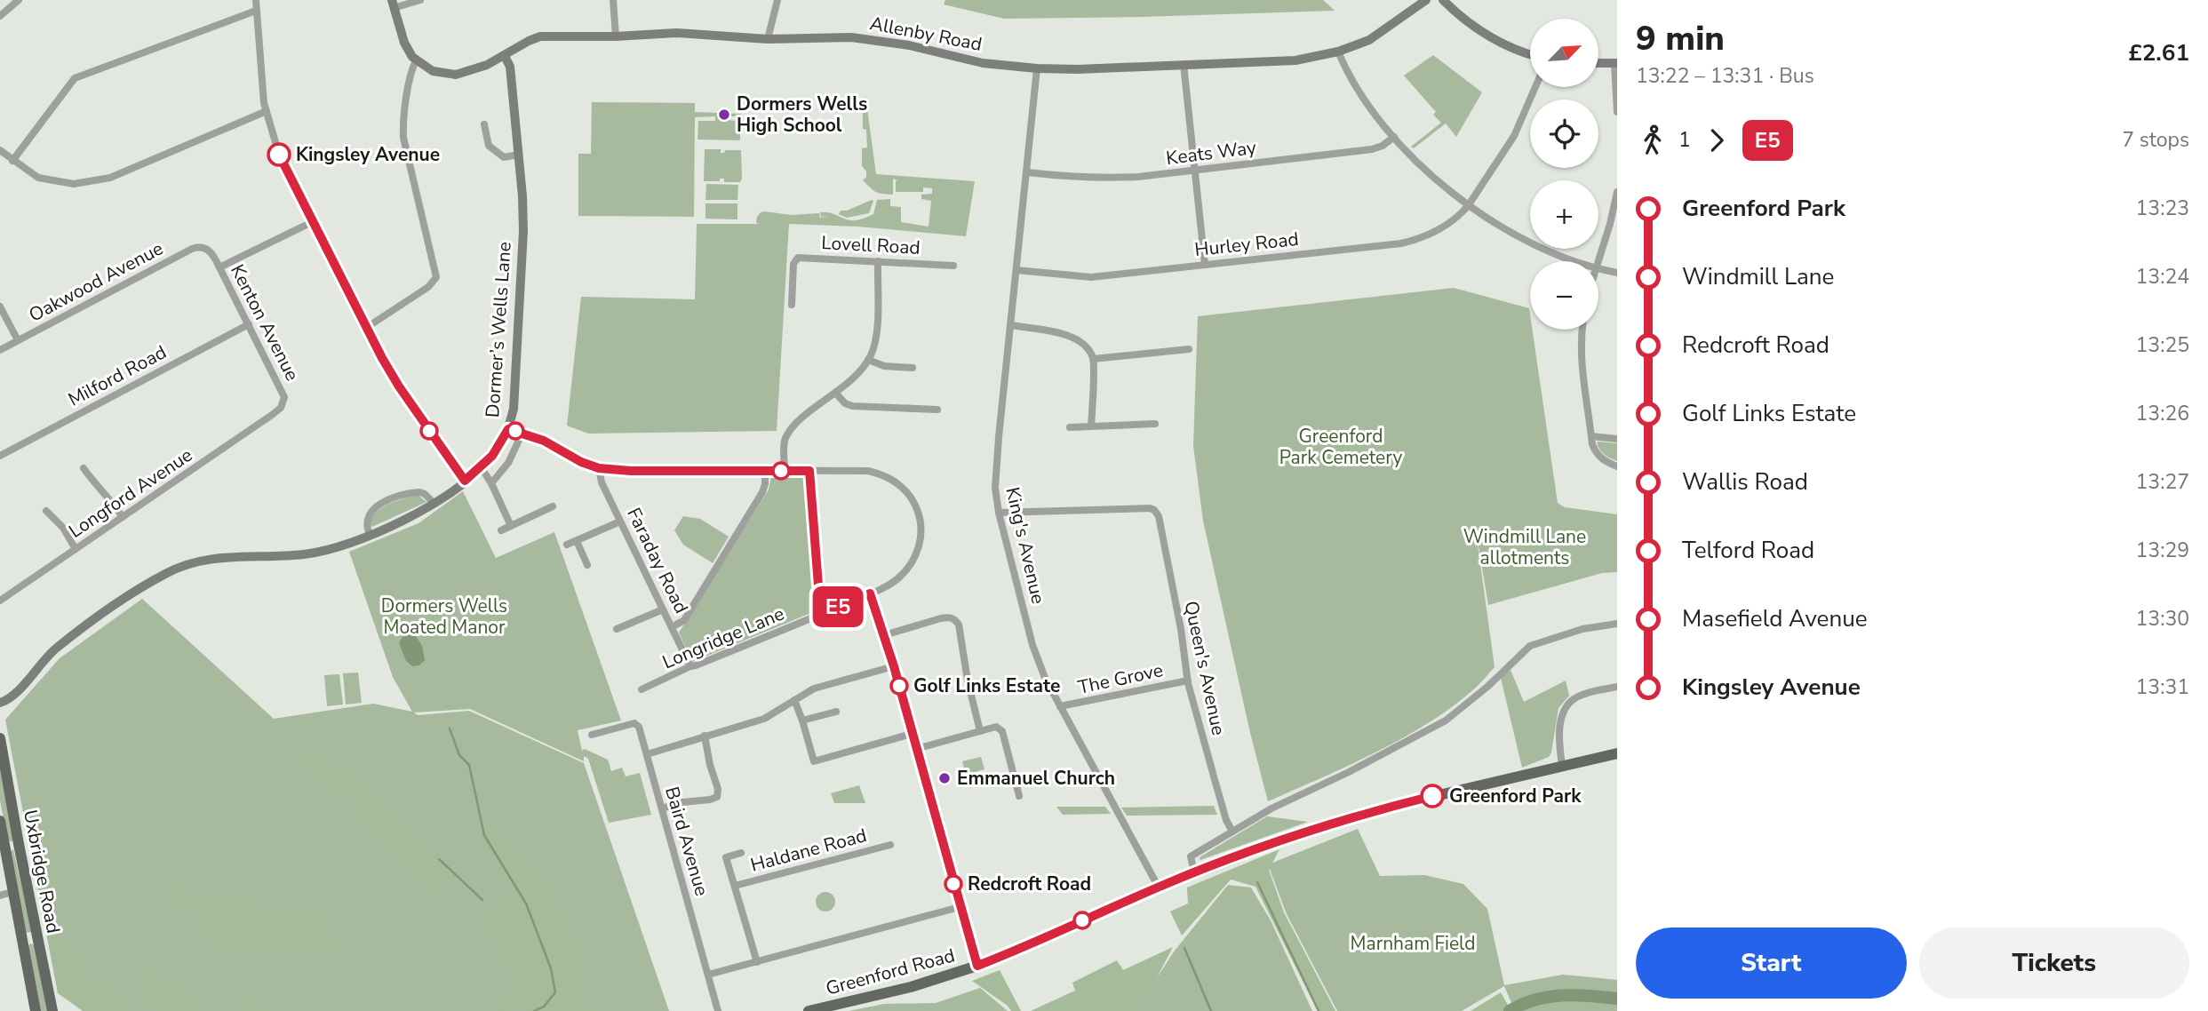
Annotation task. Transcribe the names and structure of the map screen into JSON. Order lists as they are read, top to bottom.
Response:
{
  "streets": {
    "main road": ["Uxbridge Road", "Greenford Road"],
    "street": [
      "Allenby Road",
      "Keats Way",
      "Hurley Road",
      "Lovell Road",
      "Oakwood Avenue",
      "Kenton Avenue",
      "Dormer’s Wells Lane",
      "Milford Road",
      "Longford Avenue",
      "King's Avenue",
      "Faraday Road",
      "Longridge Lane",
      "Queen's Avenue",
      "The Grove",
      "Baird Avenue",
      "Haldane Road"
    ]
  },
  "crossings": [
    ["Allenby Road", "Dormer’s Wells Lane"],
    ["Allenby Road", "King's Avenue"],
    ["Keats Way", "King's Avenue"],
    ["Hurley Road", "King's Avenue"],
    ["Oakwood Avenue", "Kenton Avenue"],
    ["Kenton Avenue", "Milford Road"],
    ["Kenton Avenue", "Longford Avenue"],
    ["Dormer’s Wells Lane", "Longridge Lane"],
    ["King's Avenue", "Queen's Avenue"],
    ["King's Avenue", "The Grove"],
    ["King's Avenue", "Greenford Road"],
    ["Faraday Road", "Longridge Lane"],
    ["Queen's Avenue", "The Grove"]
  ],
  "parks": [
    "Greenford Park Cemetery",
    "Windmill Lane allotments",
    "Dormers Wells Moated Manor",
    "Marnham Field"
  ],
  "places": [
    "Dormers Wells High School",
    "Kingsley Avenue",
    "Golf Links Estate",
    "Emmanuel Church",
    "Greenford Park",
    "Redcroft Road"
  ],
  "lines": ["bus line E5"],
  "north": "top right",
  "page": {
    "on_map": "E5",
    "heading": ["9 min", "13:22 – 13:31 · Bus", "£2.61"],
    "map_buttons": ["+", "−"],
    "legs": ["1", "E5", "7 stops"],
    "list": [
      {
        "name": "Greenford Park",
        "value": "13:23"
      },
      {
        "name": "Windmill Lane",
        "value": "13:24"
      },
      {
        "name": "Redcroft Road",
        "value": "13:25"
      },
      {
        "name": "Golf Links Estate",
        "value": "13:26"
      },
      {
        "name": "Wallis Road",
        "value": "13:27"
      },
      {
        "name": "Telford Road",
        "value": "13:29"
      },
      {
        "name": "Masefield Avenue",
        "value": "13:30"
      },
      {
        "name": "Kingsley Avenue",
        "value": "13:31"
      }
    ],
    "buttons": ["Start", "Tickets"]
  }
}
